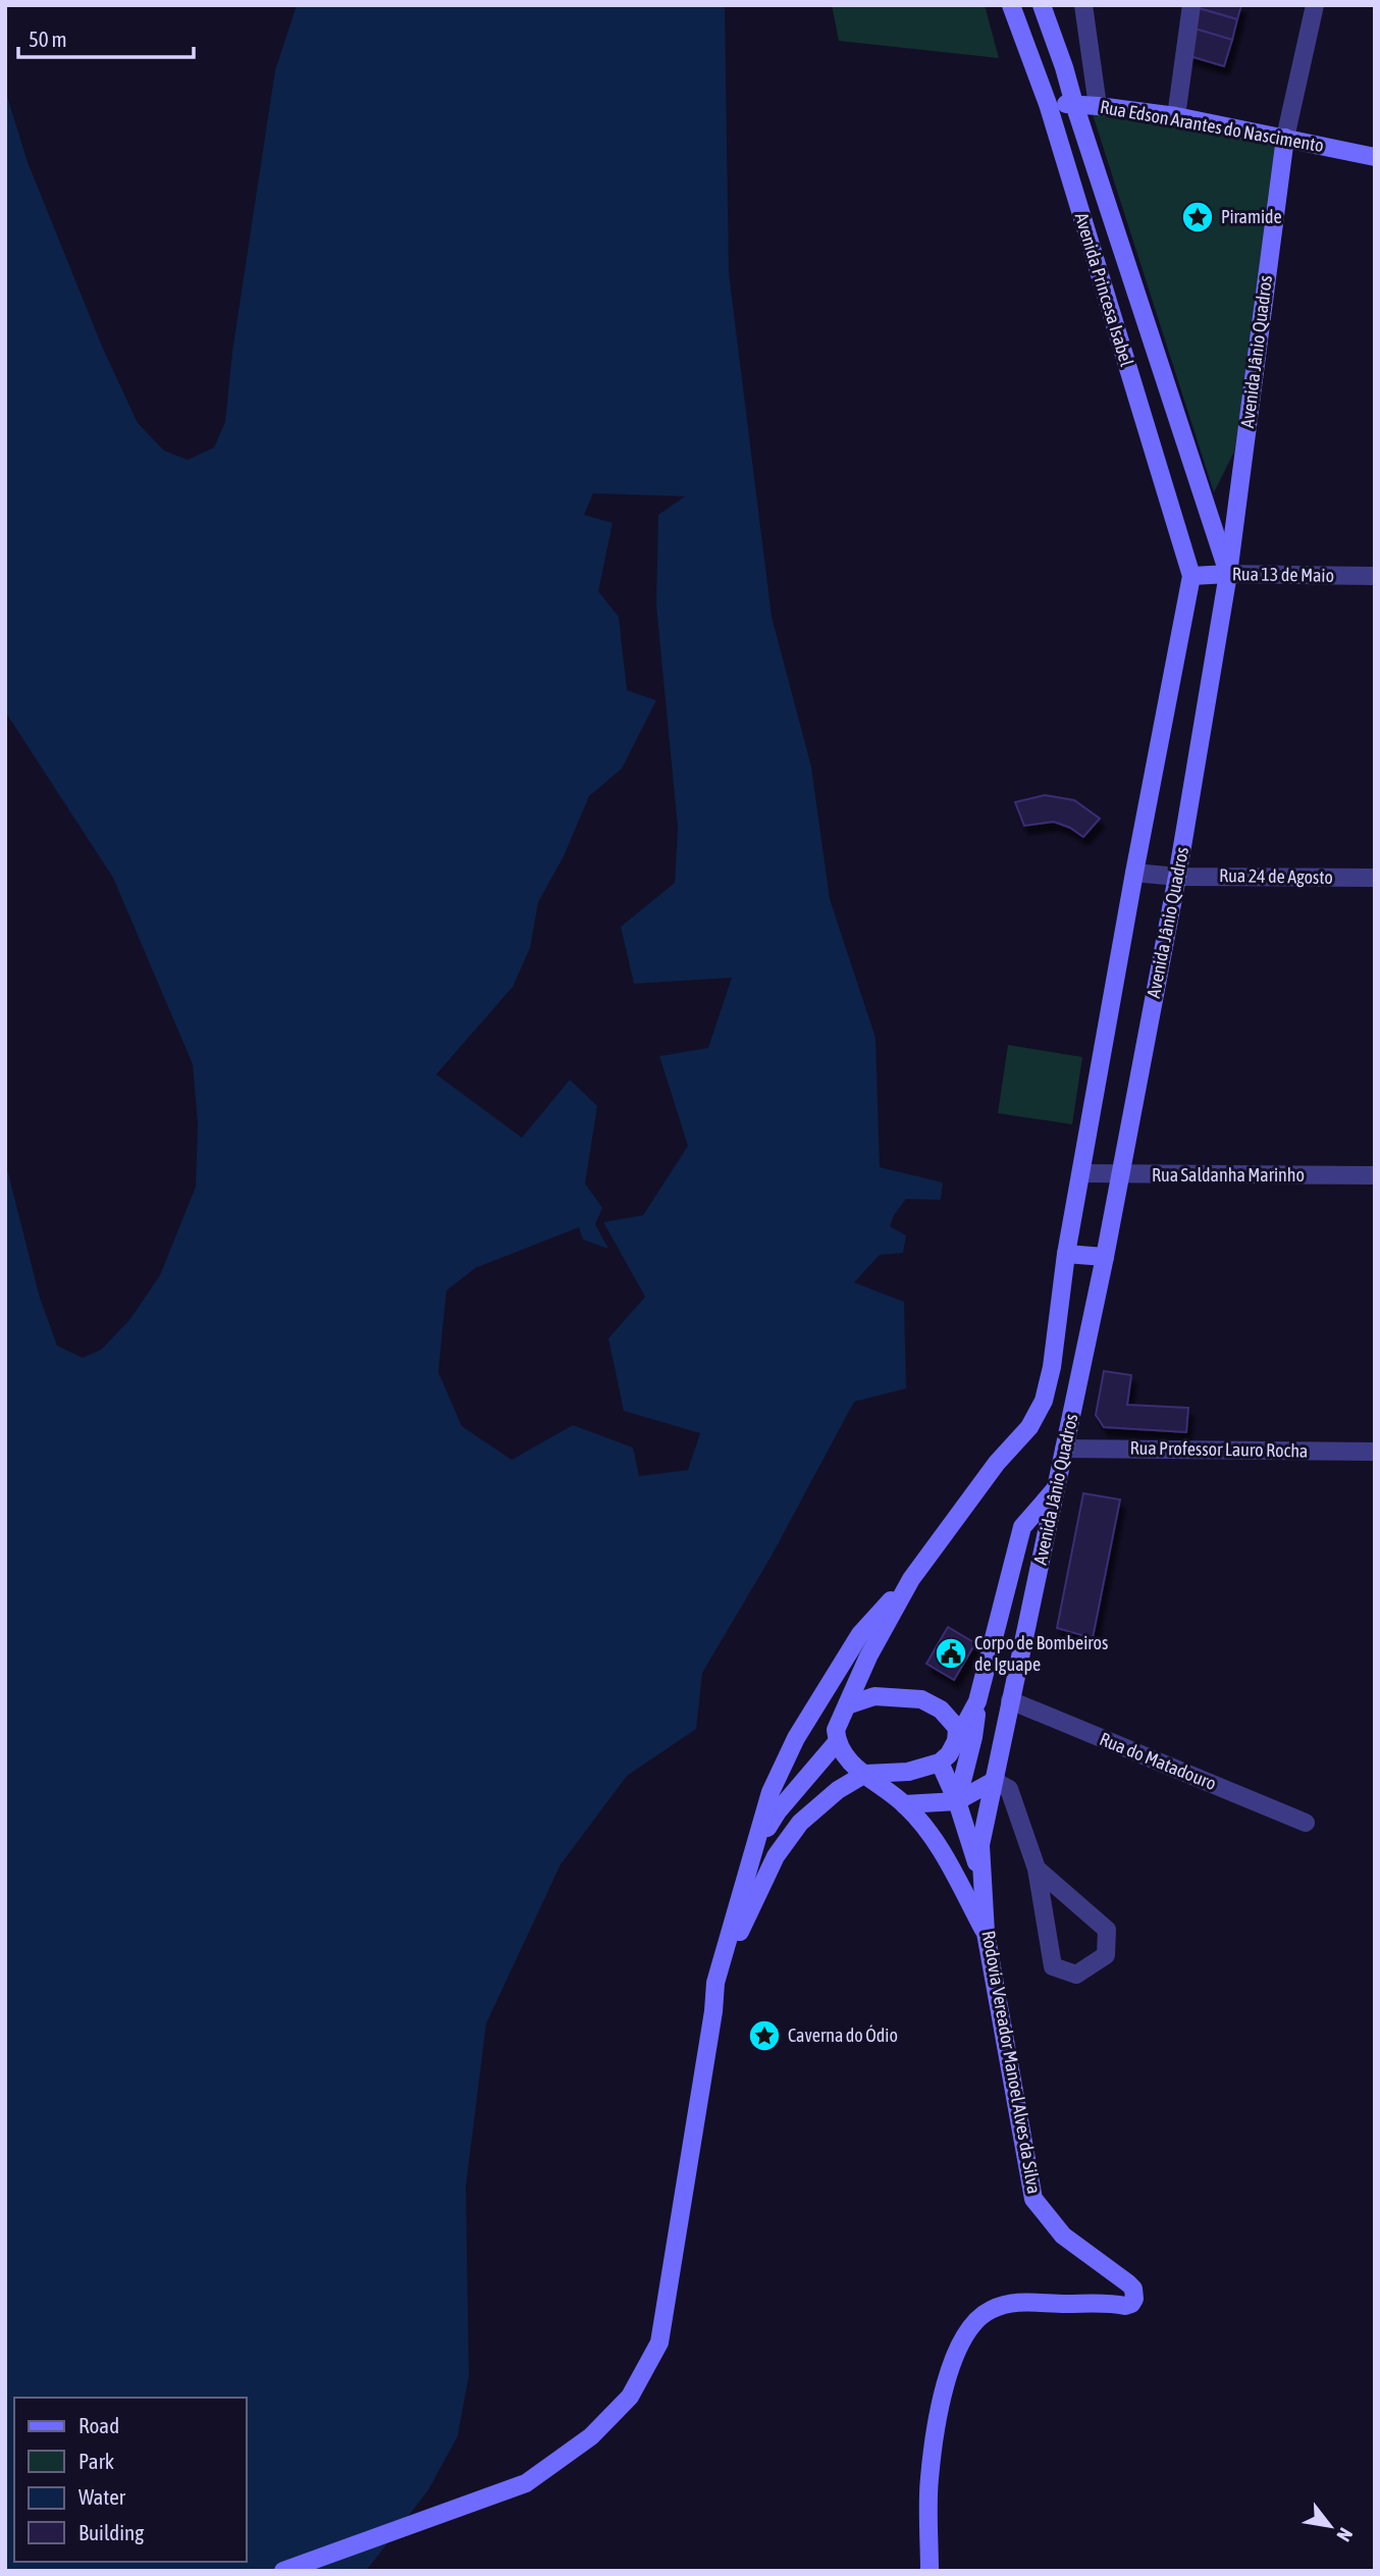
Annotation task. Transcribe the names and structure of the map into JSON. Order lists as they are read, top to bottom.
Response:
{
  "streets": {
    "main road": [
      "Rua Edson Arantes do Nascimento",
      "Avenida Princesa Isabel",
      "Avenida Jânio Quadros",
      "Rua 13 de Maio",
      "Rodovia Vereador Manoel Alves da Silva"
    ],
    "street": [
      "Rua 24 de Agosto",
      "Rua Saldanha Marinho",
      "Rua Professor Lauro Rocha",
      "Rua do Matadouro"
    ]
  },
  "crossings": [
    ["Rua Edson Arantes do Nascimento", "Avenida Princesa Isabel"],
    ["Rua Edson Arantes do Nascimento", "Avenida Jânio Quadros"],
    ["Avenida Princesa Isabel", "Avenida Jânio Quadros"],
    ["Avenida Princesa Isabel", "Rua 13 de Maio"],
    ["Avenida Jânio Quadros", "Rua 13 de Maio"],
    ["Avenida Jânio Quadros", "Rua 24 de Agosto"],
    ["Avenida Jânio Quadros", "Rua Saldanha Marinho"],
    ["Avenida Jânio Quadros", "Rua Professor Lauro Rocha"],
    ["Avenida Jânio Quadros", "Rua do Matadouro"],
    ["Avenida Jânio Quadros", "Rodovia Vereador Manoel Alves da Silva"],
    ["Rua do Matadouro", "Rodovia Vereador Manoel Alves da Silva"]
  ],
  "places": {
    "place": ["Piramide", "Caverna do Ódio"],
    "public building": ["Corpo de Bombeiros de Iguape"]
  },
  "legend": [
    "Road",
    "Park",
    "Water",
    "Building"
  ],
  "scale_bar": "50 m",
  "north": "bottom right"
}
